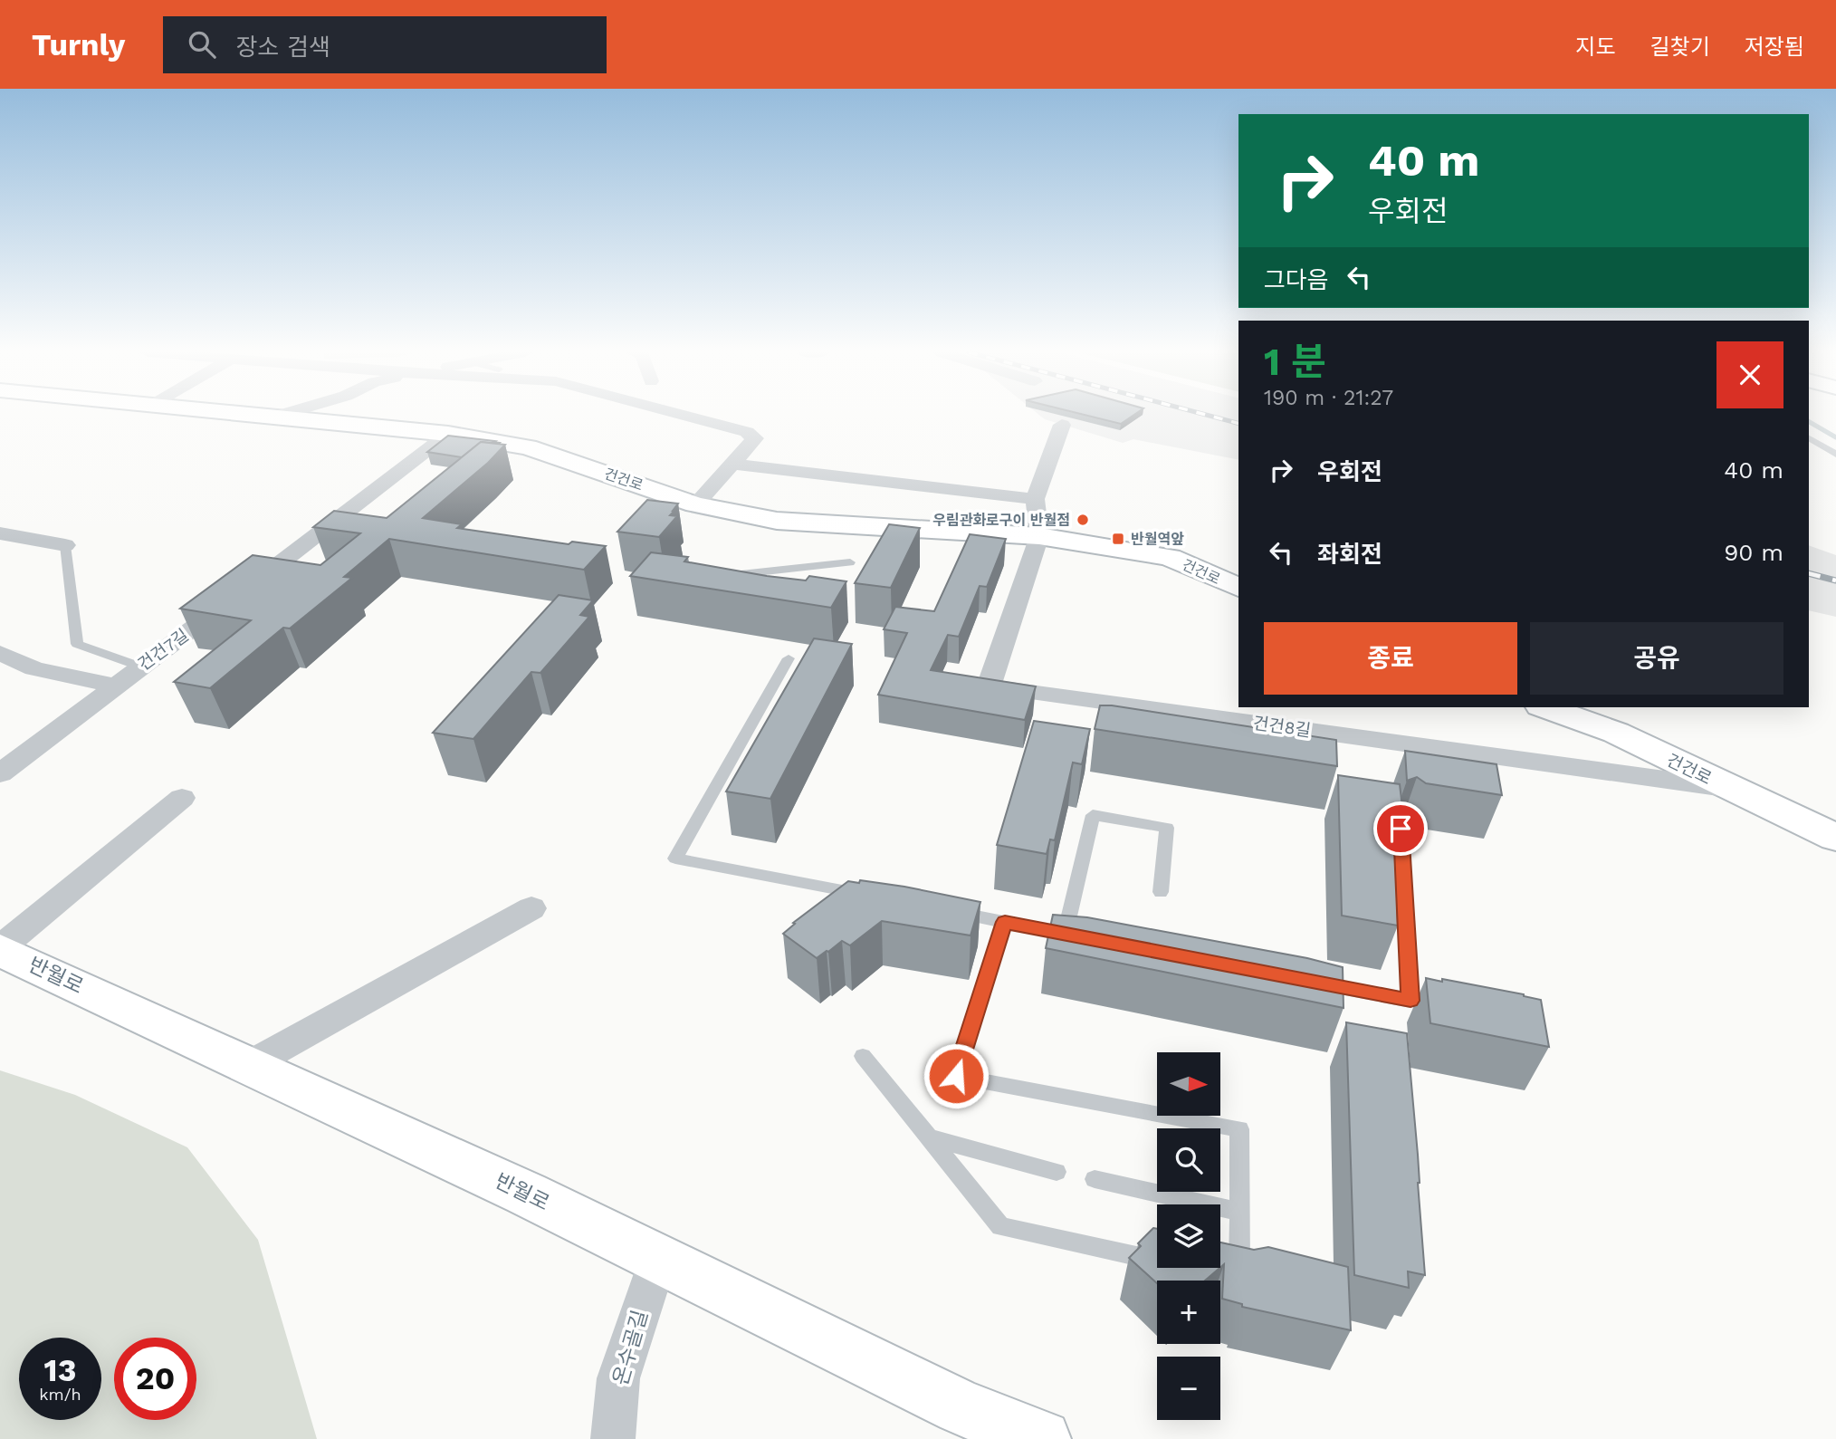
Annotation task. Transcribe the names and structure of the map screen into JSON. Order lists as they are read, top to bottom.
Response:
{
  "streets": {
    "street": [
      "건건로",
      "건건7길",
      "건건8길",
      "반월로",
      "온수골길"
    ]
  },
  "crossings": [
    ["건건로", "건건7길"],
    ["건건로", "건건8길"],
    ["반월로", "온수골길"]
  ],
  "places": {
    "other": ["우림관화로구이 반월점"],
    "transit": ["반월역앞"]
  },
  "north": "right",
  "page": {
    "header": "Turnly",
    "search": "장소 검색",
    "nav": ["지도", "길찾기", "저장됨"],
    "turn": ["40 m", "우회전"],
    "then": "그다음",
    "heading": ["1 분", "190 m · 21:27"],
    "list": [
      {
        "name": "우회전",
        "value": "40 m"
      },
      {
        "name": "좌회전",
        "value": "90 m"
      }
    ],
    "buttons": ["종료", "공유"],
    "map_buttons": ["+", "−"],
    "speed": "13 km/h",
    "limit": "20"
  }
}
